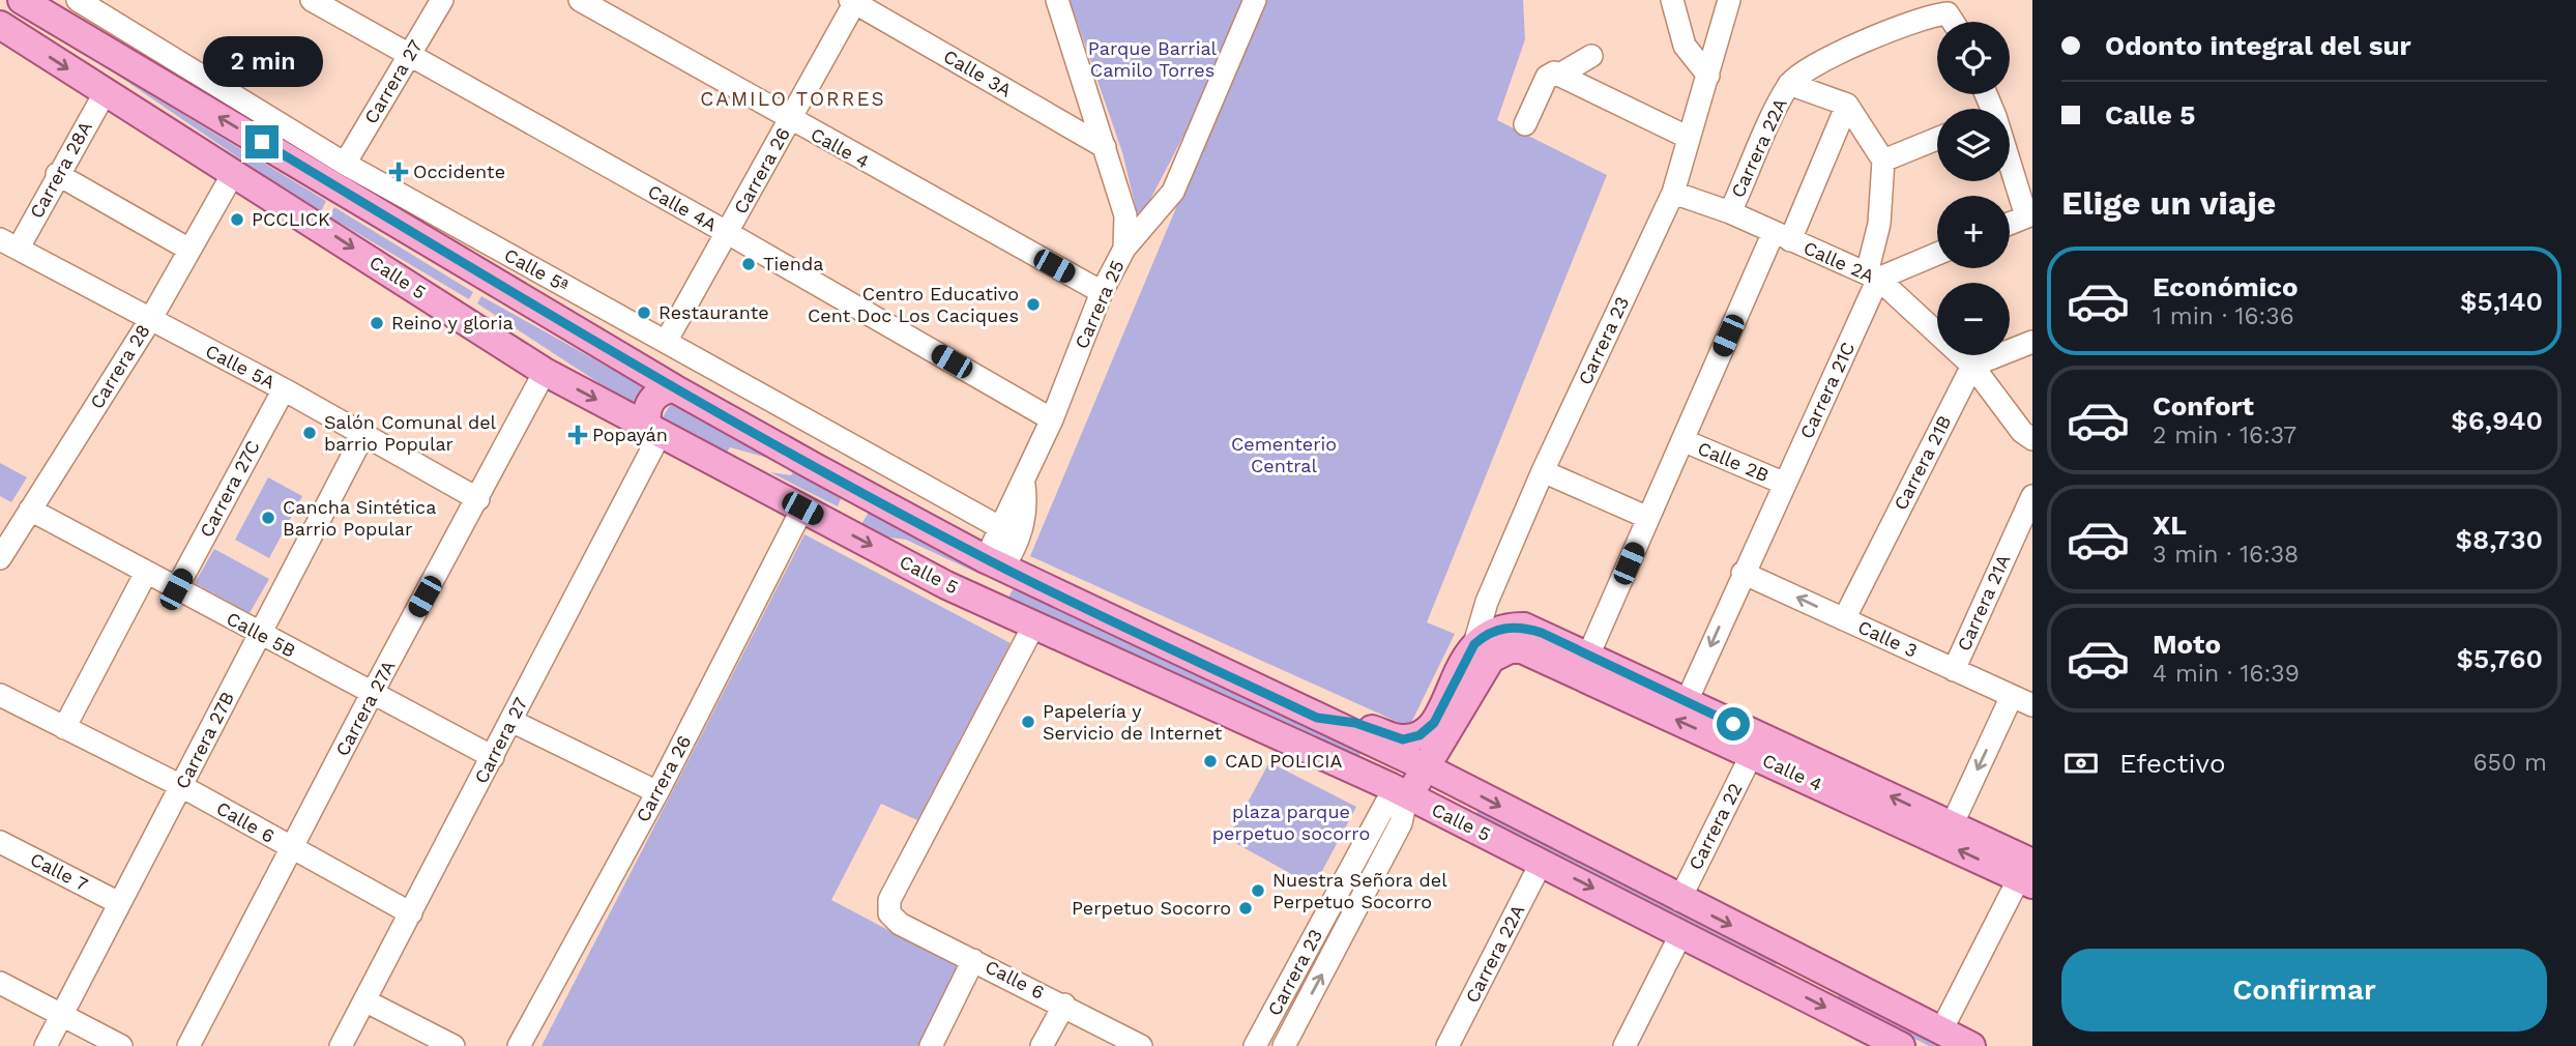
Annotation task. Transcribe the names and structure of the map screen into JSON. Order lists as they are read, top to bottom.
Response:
{
  "streets": {
    "main road": ["Calle 4", "Calle 5", "Carrera 23"],
    "street": [
      "Calle 3A",
      "Carrera 27",
      "Carrera 22A",
      "Carrera 28A",
      "Carrera 26",
      "Calle 4A",
      "Calle 2A",
      "Calle 5ª",
      "Carrera 25",
      "Carrera 28",
      "Calle 5A",
      "Carrera 21C",
      "Calle 2B",
      "Carrera 21B",
      "Carrera 27C",
      "Carrera 21A",
      "Calle 5B",
      "Calle 3",
      "Carrera 27A",
      "Carrera 27B",
      "Calle 6",
      "Carrera 22",
      "Calle 7"
    ]
  },
  "crossings": [
    ["Calle 3A", "Carrera 26"],
    ["Calle 3A", "Carrera 25"],
    ["Carrera 27", "Calle 4A"],
    ["Carrera 27", "Calle 5ª"],
    ["Carrera 27", "Calle 5"],
    ["Carrera 27", "Calle 5B"],
    ["Carrera 27", "Calle 6"],
    ["Calle 4", "Carrera 26"],
    ["Calle 4", "Carrera 25"],
    ["Calle 4", "Carrera 23"],
    ["Calle 4", "Carrera 21C"],
    ["Calle 4", "Carrera 22"],
    ["Carrera 22A", "Calle 2A"],
    ["Carrera 22A", "Calle 5"],
    ["Carrera 28A", "Calle 5"],
    ["Carrera 28A", "Calle 5A"],
    ["Carrera 26", "Calle 4A"],
    ["Carrera 26", "Calle 5ª"],
    ["Carrera 26", "Calle 5"],
    ["Calle 4A", "Carrera 25"],
    ["Calle 2A", "Carrera 23"],
    ["Calle 2A", "Carrera 21C"],
    ["Calle 2A", "Carrera 21B"],
    ["Calle 5ª", "Carrera 25"],
    ["Calle 5", "Carrera 25"],
    ["Calle 5", "Carrera 23"],
    ["Calle 5", "Carrera 28"],
    ["Calle 5", "Carrera 27A"],
    ["Calle 5", "Calle 6"],
    ["Calle 5", "Carrera 22"],
    ["Carrera 28", "Calle 5A"],
    ["Carrera 28", "Calle 5B"],
    ["Calle 5A", "Carrera 27C"],
    ["Calle 5A", "Carrera 27A"],
    ["Calle 5A", "Carrera 27B"],
    ["Carrera 21C", "Calle 2B"],
    ["Carrera 21C", "Calle 3"],
    ["Carrera 21B", "Calle 3"],
    ["Carrera 27C", "Calle 5B"],
    ["Carrera 21A", "Calle 3"],
    ["Calle 5B", "Carrera 27A"],
    ["Calle 5B", "Carrera 27B"],
    ["Carrera 27A", "Calle 6"],
    ["Carrera 27B", "Calle 6"],
    ["Carrera 27B", "Calle 7"]
  ],
  "one_way": ["Calle 4", "Calle 3"],
  "districts": ["CAMILO TORRES"],
  "parks": ["Parque Barrial Camilo Torres", "Cementerio Central", "plaza parque perpetuo socorro"],
  "places": {
    "health": ["Occidente", "Popayán"],
    "other": [
      "PCCLICK",
      "Tienda",
      "Centro Educativo Cent Doc Los Caciques",
      "Restaurante",
      "Reino y gloria",
      "Salón Comunal del barrio Popular",
      "Cancha Sintética Barrio Popular",
      "Papelería y Servicio de Internet",
      "CAD POLICIA",
      "Nuestra Señora del Perpetuo Socorro",
      "Perpetuo Socorro"
    ]
  },
  "page": {
    "banner": ["Odonto integral del sur", "Calle 5"],
    "map_buttons": ["+", "−"],
    "bubble": "2 min",
    "heading": "Elige un viaje",
    "list": [
      {
        "name": "Económico",
        "note": "1 min · 16:36",
        "value": "$5,140"
      },
      {
        "name": "Confort",
        "note": "2 min · 16:37",
        "value": "$6,940"
      },
      {
        "name": "XL",
        "note": "3 min · 16:38",
        "value": "$8,730"
      },
      {
        "name": "Moto",
        "note": "4 min · 16:39",
        "value": "$5,760"
      }
    ],
    "pay": ["Efectivo", "650 m"],
    "buttons": "Confirmar"
  }
}
